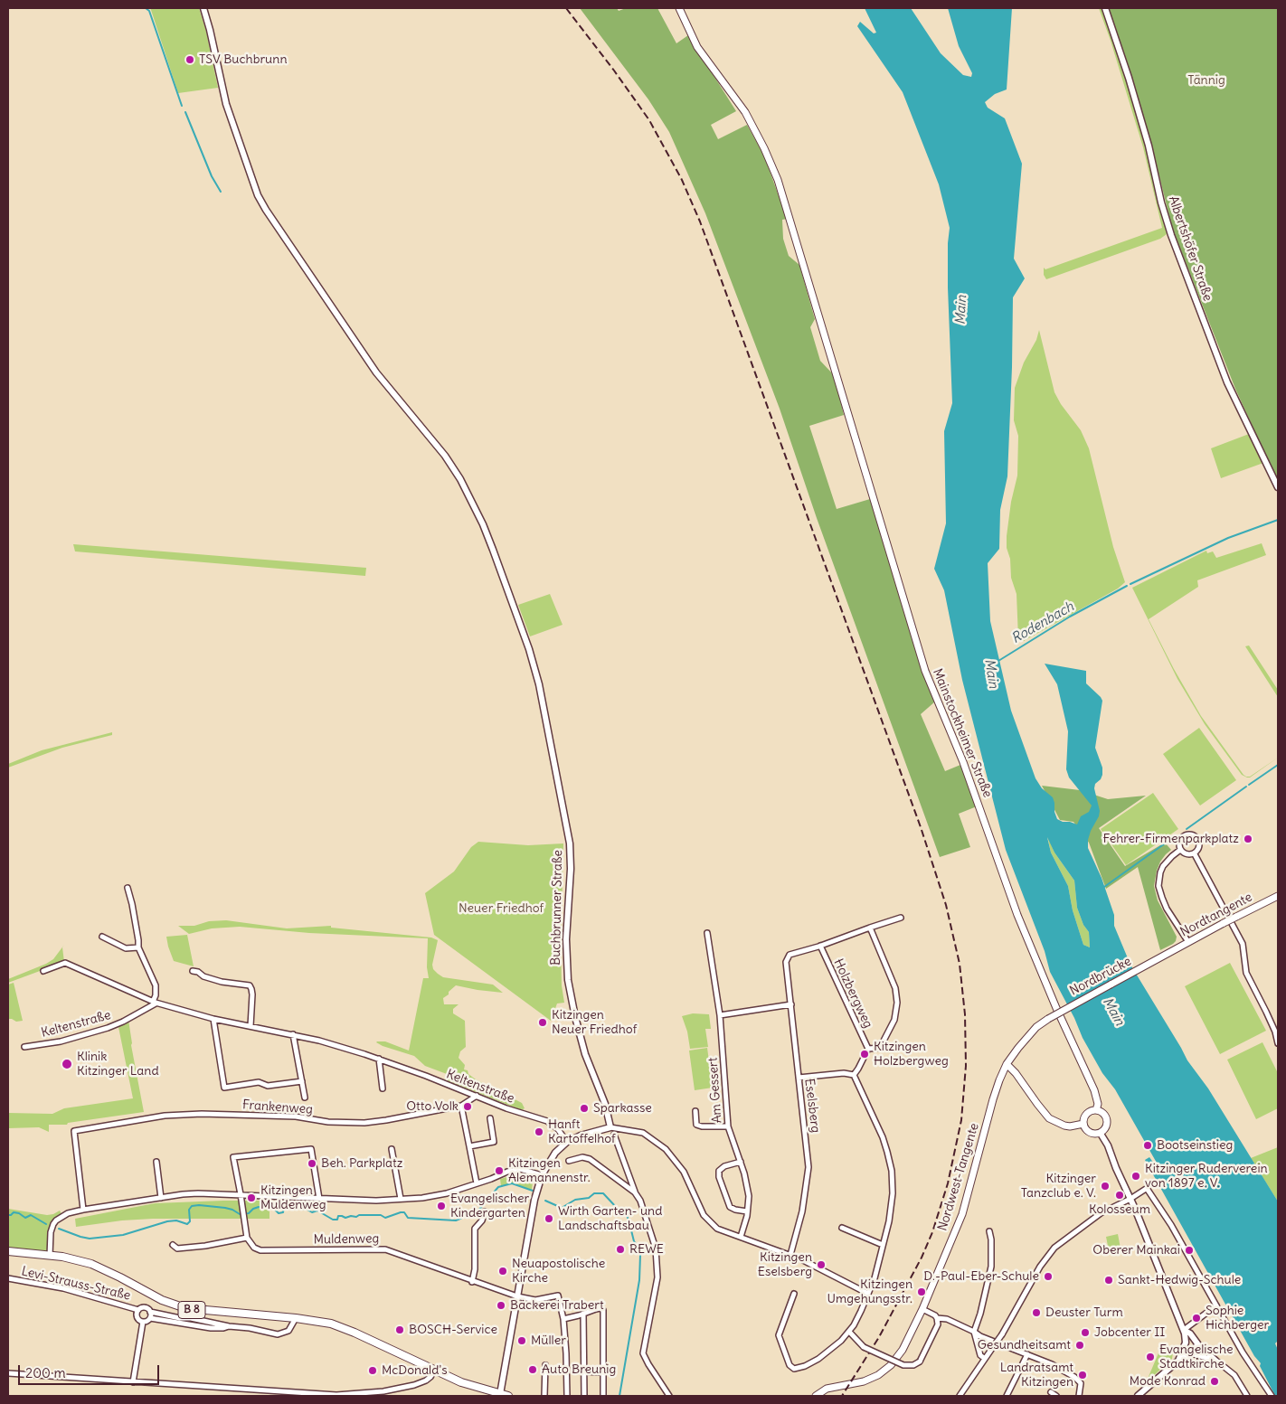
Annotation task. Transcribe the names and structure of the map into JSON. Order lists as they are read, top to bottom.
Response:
{
  "streets": {
    "main road": [
      "Mainstockheimer Straße",
      "Nordtangente",
      "Nordbrücke",
      "Nordwest-Tangente",
      "B 8"
    ],
    "street": [
      "Albertshöfer Straße",
      "Buchbrunner Straße",
      "Holzbergweg",
      "Keltenstraße",
      "Am Gessert",
      "Eselsberg",
      "Frankenweg",
      "Muldenweg",
      "Levi-Strauss-Straße"
    ]
  },
  "crossings": [
    ["Nordtangente", "Nordbrücke"],
    ["Nordbrücke", "Nordwest-Tangente"],
    ["Holzbergweg", "Eselsberg"],
    ["Keltenstraße", "Frankenweg"],
    ["Levi-Strauss-Straße", "B 8"]
  ],
  "water": ["Main", "Rodenbach"],
  "parks": ["Tännig", "Neuer Friedhof"],
  "places": [
    "TSV Buchbrunn",
    "Fehrer-Firmenparkplatz",
    "Kitzingen Neuer Friedhof",
    "Kitzingen Holzbergweg",
    "Klinik Kitzinger Land",
    "Otto Volk",
    "Sparkasse",
    "Hanft Kartoffelhof",
    "Bootseinstieg",
    "Beh. Parkplatz",
    "Kitzingen Alemannenstr.",
    "Kitzinger Ruderverein von 1897 e. V.",
    "Kitzinger Tanzclub e. V.",
    "Kolosseum",
    "Kitzingen Muldenweg",
    "Evangelischer Kindergarten",
    "Wirth Garten- und Landschaftsbau",
    "REWE",
    "Oberer Mainkai",
    "Kitzingen Eselsberg",
    "Neuapostolische Kirche",
    "D.-Paul-Eber-Schule",
    "Sankt-Hedwig-Schule",
    "Kitzingen Umgehungsstr.",
    "Bäckerei Trabert",
    "Deuster Turm",
    "Sophie Hichberger",
    "BOSCH-Service",
    "Jobcenter II",
    "Müller",
    "Gesundheitsamt",
    "Evangelische Stadtkirche",
    "Auto Breunig",
    "McDonald's",
    "Landratsamt Kitzingen",
    "Mode Konrad"
  ],
  "scale_bar": "200 m"
}
